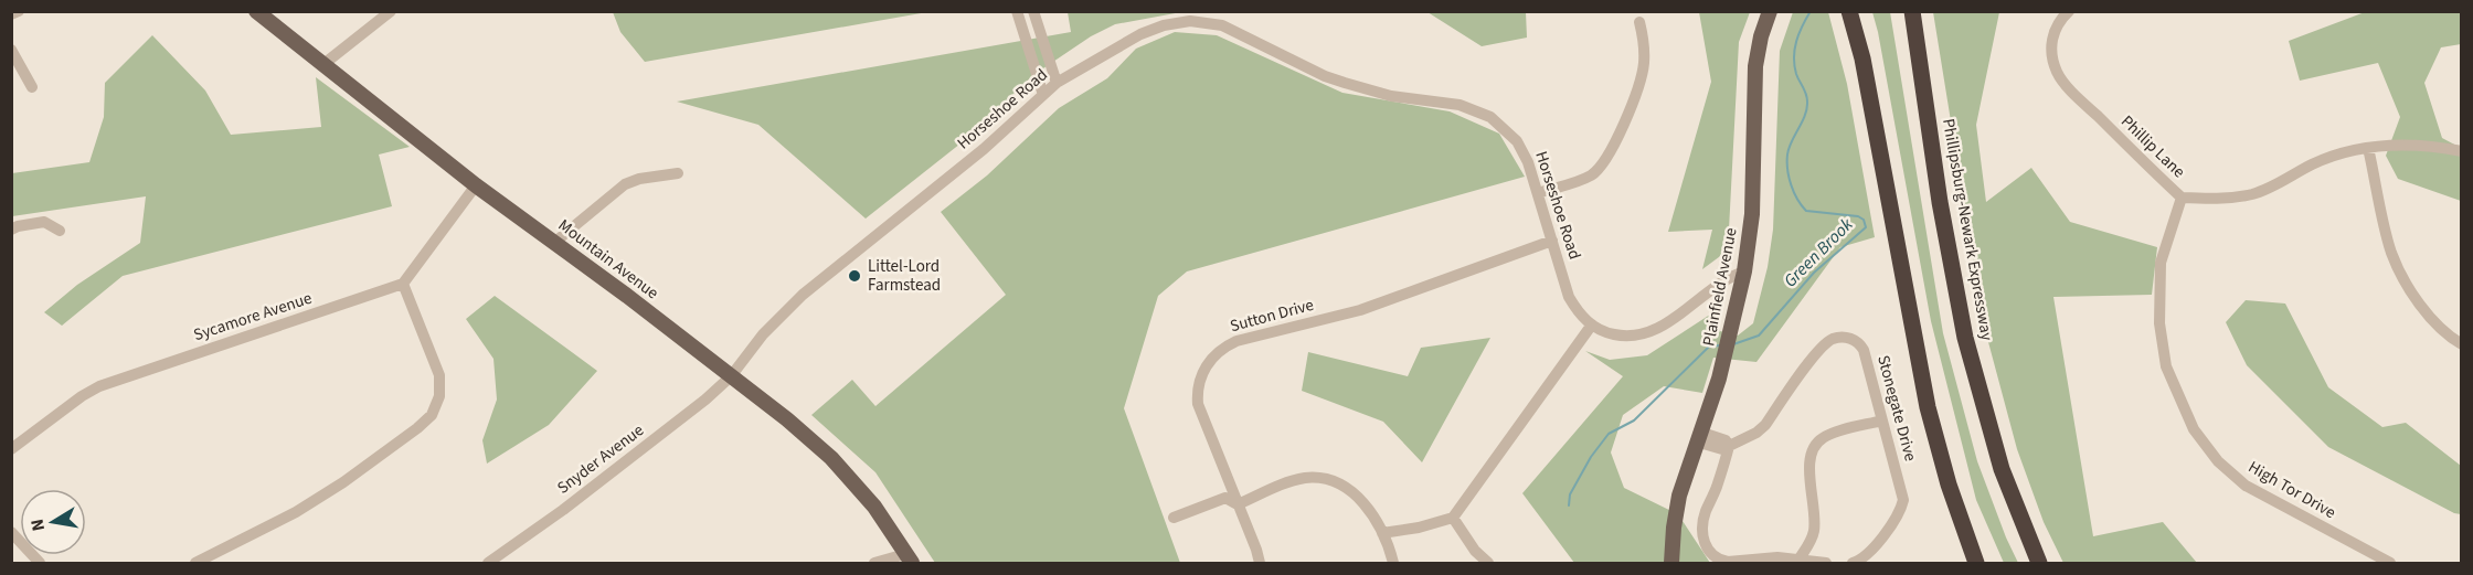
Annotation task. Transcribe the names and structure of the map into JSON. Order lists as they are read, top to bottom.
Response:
{
  "streets": {
    "highway": ["Phillipsburg-Newark Expressway"],
    "main road": ["Mountain Avenue", "Plainfield Avenue"],
    "street": [
      "Horseshoe Road",
      "Phillip Lane",
      "Sutton Drive",
      "Sycamore Avenue",
      "Stonegate Drive",
      "Snyder Avenue",
      "High Tor Drive"
    ]
  },
  "crossings": [
    ["Horseshoe Road", "Mountain Avenue"],
    ["Horseshoe Road", "Plainfield Avenue"],
    ["Horseshoe Road", "Sutton Drive"],
    ["Horseshoe Road", "Snyder Avenue"],
    ["Phillip Lane", "High Tor Drive"],
    ["Mountain Avenue", "Snyder Avenue"]
  ],
  "water": ["Green Brook"],
  "places": ["Littel-Lord Farmstead"],
  "north": "left"
}
